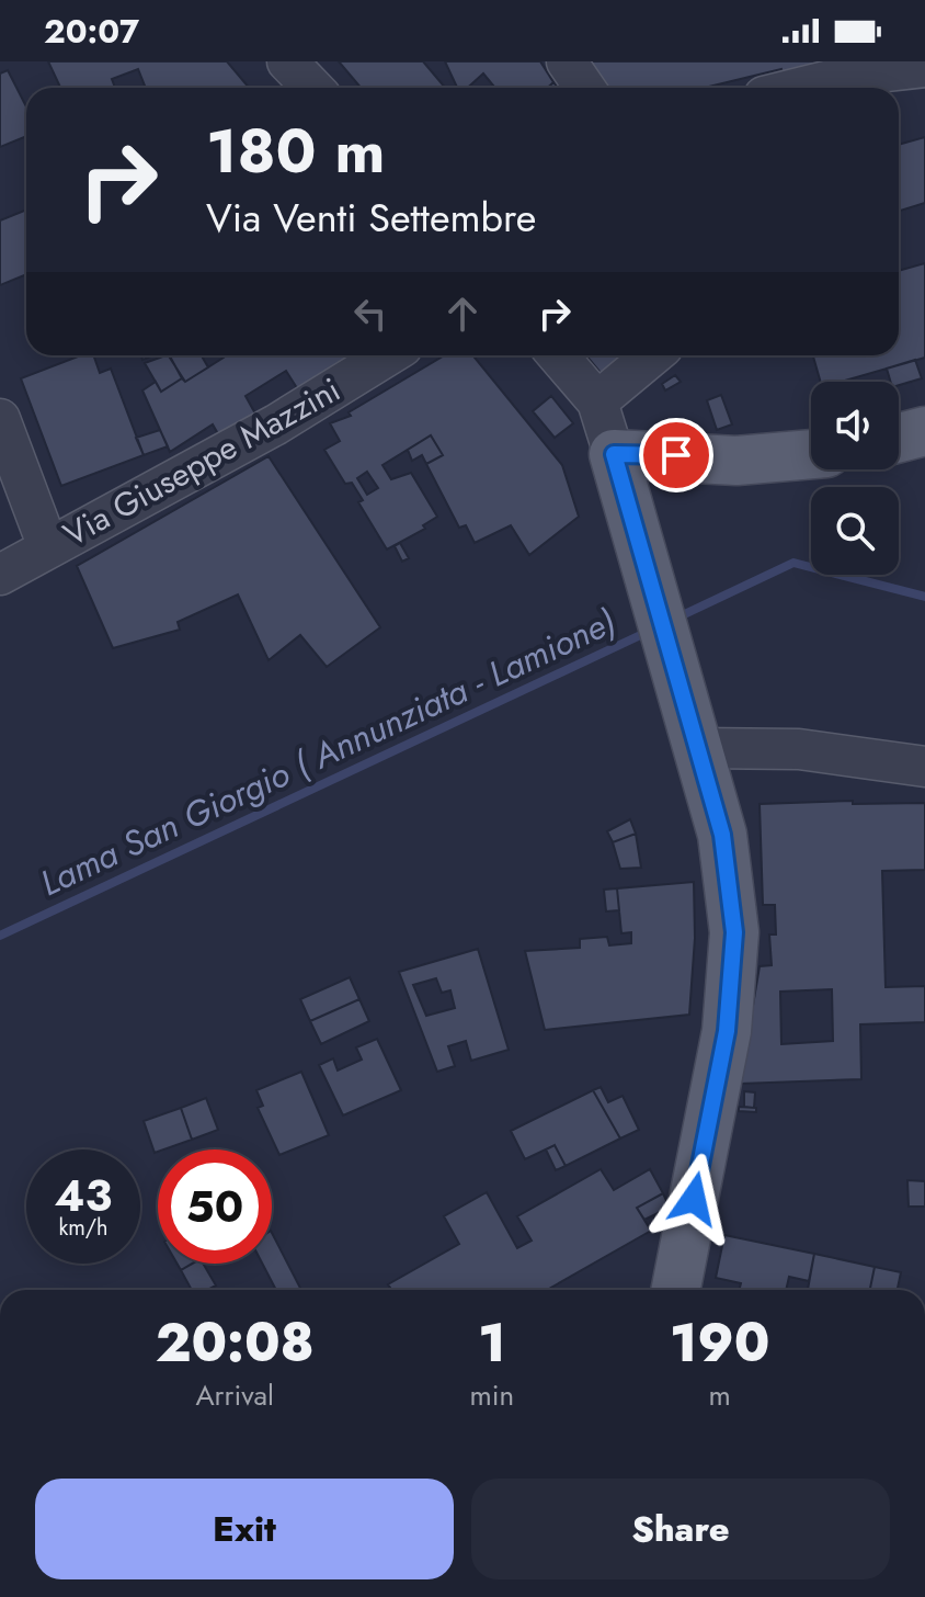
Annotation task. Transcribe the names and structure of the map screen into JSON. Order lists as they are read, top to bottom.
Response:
{
  "streets": {
    "street": ["Via Giuseppe Mazzini"]
  },
  "water": ["Lama San Giorgio ( Annunziata - Lamione)"],
  "page": {
    "status": "20:07",
    "turn": ["180 m", "Via Venti Settembre"],
    "speed": "43 km/h",
    "limit": "50",
    "eta": [
      "20:08",
      "Arrival",
      "1",
      "min",
      "190",
      "m"
    ],
    "buttons": ["Exit", "Share"]
  }
}
